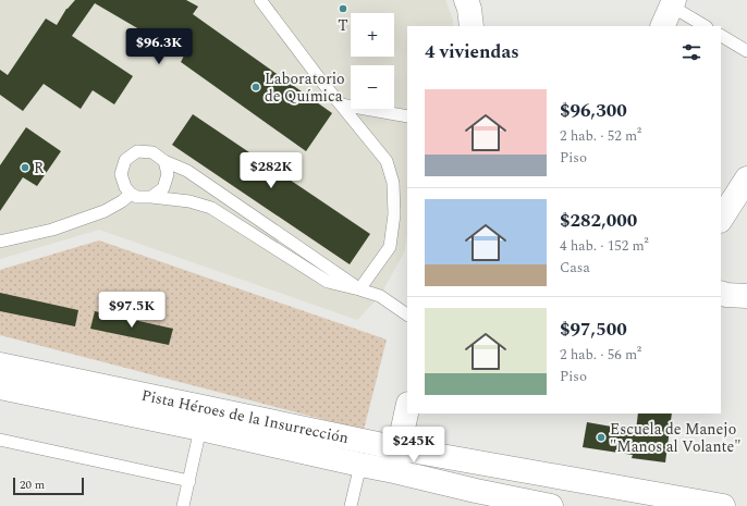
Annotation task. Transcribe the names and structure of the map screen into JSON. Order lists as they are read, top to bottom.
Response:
{
  "streets": {
    "main road": ["Pista Héroes de la Insurrección"]
  },
  "places": [
    "T",
    "Laboratorio de Química",
    "R",
    "Escuela de Manejo \"Manos al Volante\""
  ],
  "scale_bar": "20 m",
  "page": {
    "map_buttons": ["+", "−"],
    "heading": "4 viviendas",
    "price": [
      "$96.3K",
      "$282K",
      "$97.5K",
      "$245K"
    ],
    "list": [
      {
        "name": "$96,300",
        "note": "2 hab. · 52 m² · Piso"
      },
      {
        "name": "$282,000",
        "note": "4 hab. · 152 m² · Casa"
      },
      {
        "name": "$97,500",
        "note": "2 hab. · 56 m² · Piso"
      }
    ],
    "scale": "20 m"
  }
}
